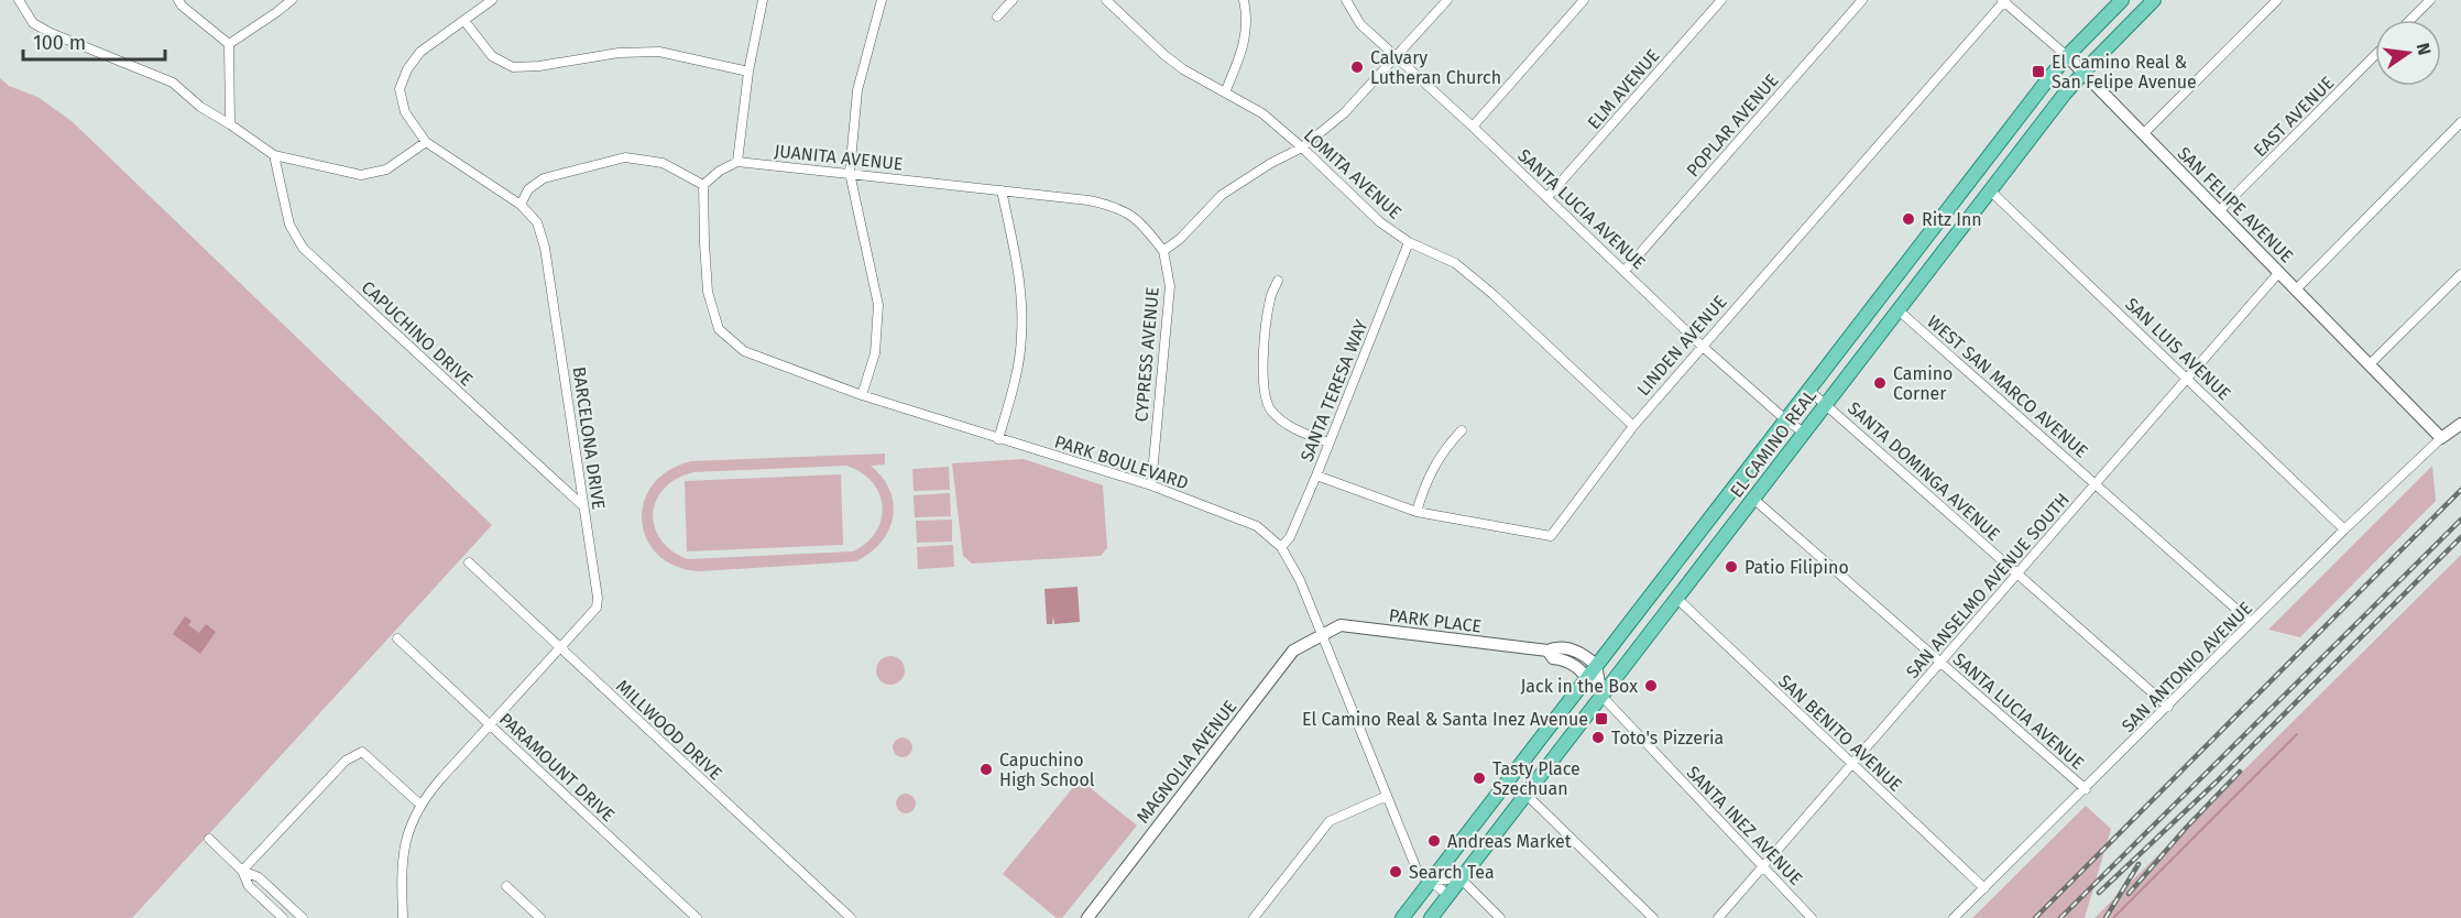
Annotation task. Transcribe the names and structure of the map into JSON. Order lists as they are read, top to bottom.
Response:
{
  "streets": {
    "main road": [
      "SAN FELIPE AVENUE",
      "EL CAMINO REAL",
      "PARK PLACE",
      "MAGNOLIA AVENUE"
    ],
    "street": [
      "ELM AVENUE",
      "EAST AVENUE",
      "POPLAR AVENUE",
      "JUANITA AVENUE",
      "LOMITA AVENUE",
      "SANTA LUCIA AVENUE",
      "CAPUCHINO DRIVE",
      "LINDEN AVENUE",
      "SAN LUIS AVENUE",
      "CYPRESS AVENUE",
      "WEST SAN MARCO AVENUE",
      "SANTA TERESA WAY",
      "BARCELONA DRIVE",
      "PARK BOULEVARD",
      "SANTA DOMINGA AVENUE",
      "SAN ANSELMO AVENUE SOUTH",
      "SAN ANTONIO AVENUE",
      "MILLWOOD DRIVE",
      "SAN BENITO AVENUE",
      "PARAMOUNT DRIVE",
      "SANTA INEZ AVENUE"
    ]
  },
  "crossings": [
    ["ELM AVENUE", "SANTA LUCIA AVENUE"],
    ["EAST AVENUE", "SAN FELIPE AVENUE"],
    ["POPLAR AVENUE", "SANTA LUCIA AVENUE"],
    ["JUANITA AVENUE", "CYPRESS AVENUE"],
    ["LOMITA AVENUE", "LINDEN AVENUE"],
    ["LOMITA AVENUE", "SANTA TERESA WAY"],
    ["SAN FELIPE AVENUE", "LINDEN AVENUE"],
    ["SAN FELIPE AVENUE", "EL CAMINO REAL"],
    ["SAN FELIPE AVENUE", "SAN ANSELMO AVENUE SOUTH"],
    ["SAN FELIPE AVENUE", "SAN ANTONIO AVENUE"],
    ["SANTA LUCIA AVENUE", "LINDEN AVENUE"],
    ["SANTA LUCIA AVENUE", "EL CAMINO REAL"],
    ["SANTA LUCIA AVENUE", "SAN ANSELMO AVENUE SOUTH"],
    ["SANTA LUCIA AVENUE", "SAN ANTONIO AVENUE"],
    ["CAPUCHINO DRIVE", "BARCELONA DRIVE"],
    ["LINDEN AVENUE", "SANTA TERESA WAY"],
    ["SAN LUIS AVENUE", "EL CAMINO REAL"],
    ["SAN LUIS AVENUE", "SAN ANSELMO AVENUE SOUTH"],
    ["SAN LUIS AVENUE", "SAN ANTONIO AVENUE"],
    ["CYPRESS AVENUE", "PARK BOULEVARD"],
    ["WEST SAN MARCO AVENUE", "EL CAMINO REAL"],
    ["WEST SAN MARCO AVENUE", "SAN ANSELMO AVENUE SOUTH"],
    ["WEST SAN MARCO AVENUE", "SAN ANTONIO AVENUE"],
    ["SANTA TERESA WAY", "PARK BOULEVARD"],
    ["BARCELONA DRIVE", "MILLWOOD DRIVE"],
    ["BARCELONA DRIVE", "PARAMOUNT DRIVE"],
    ["EL CAMINO REAL", "PARK BOULEVARD"],
    ["EL CAMINO REAL", "SANTA DOMINGA AVENUE"],
    ["EL CAMINO REAL", "PARK PLACE"],
    ["EL CAMINO REAL", "SAN BENITO AVENUE"],
    ["EL CAMINO REAL", "SANTA INEZ AVENUE"],
    ["PARK BOULEVARD", "PARK PLACE"],
    ["PARK BOULEVARD", "MAGNOLIA AVENUE"],
    ["SANTA DOMINGA AVENUE", "SAN ANSELMO AVENUE SOUTH"],
    ["SANTA DOMINGA AVENUE", "SAN ANTONIO AVENUE"],
    ["SAN ANSELMO AVENUE SOUTH", "SAN BENITO AVENUE"],
    ["SAN ANSELMO AVENUE SOUTH", "SANTA INEZ AVENUE"],
    ["PARK PLACE", "MAGNOLIA AVENUE"],
    ["PARK PLACE", "SANTA INEZ AVENUE"],
    ["SAN ANTONIO AVENUE", "SAN BENITO AVENUE"]
  ],
  "places": {
    "other": [
      "Calvary Lutheran Church",
      "Ritz Inn",
      "Camino Corner",
      "Patio Filipino",
      "Jack in the Box",
      "Toto's Pizzeria",
      "Capuchino High School",
      "Tasty Place Szechuan",
      "Andreas Market",
      "Search Tea"
    ],
    "transit": ["El Camino Real & San Felipe Avenue", "El Camino Real & Santa Inez Avenue"]
  },
  "scale_bar": "100 m",
  "north": "right"
}
